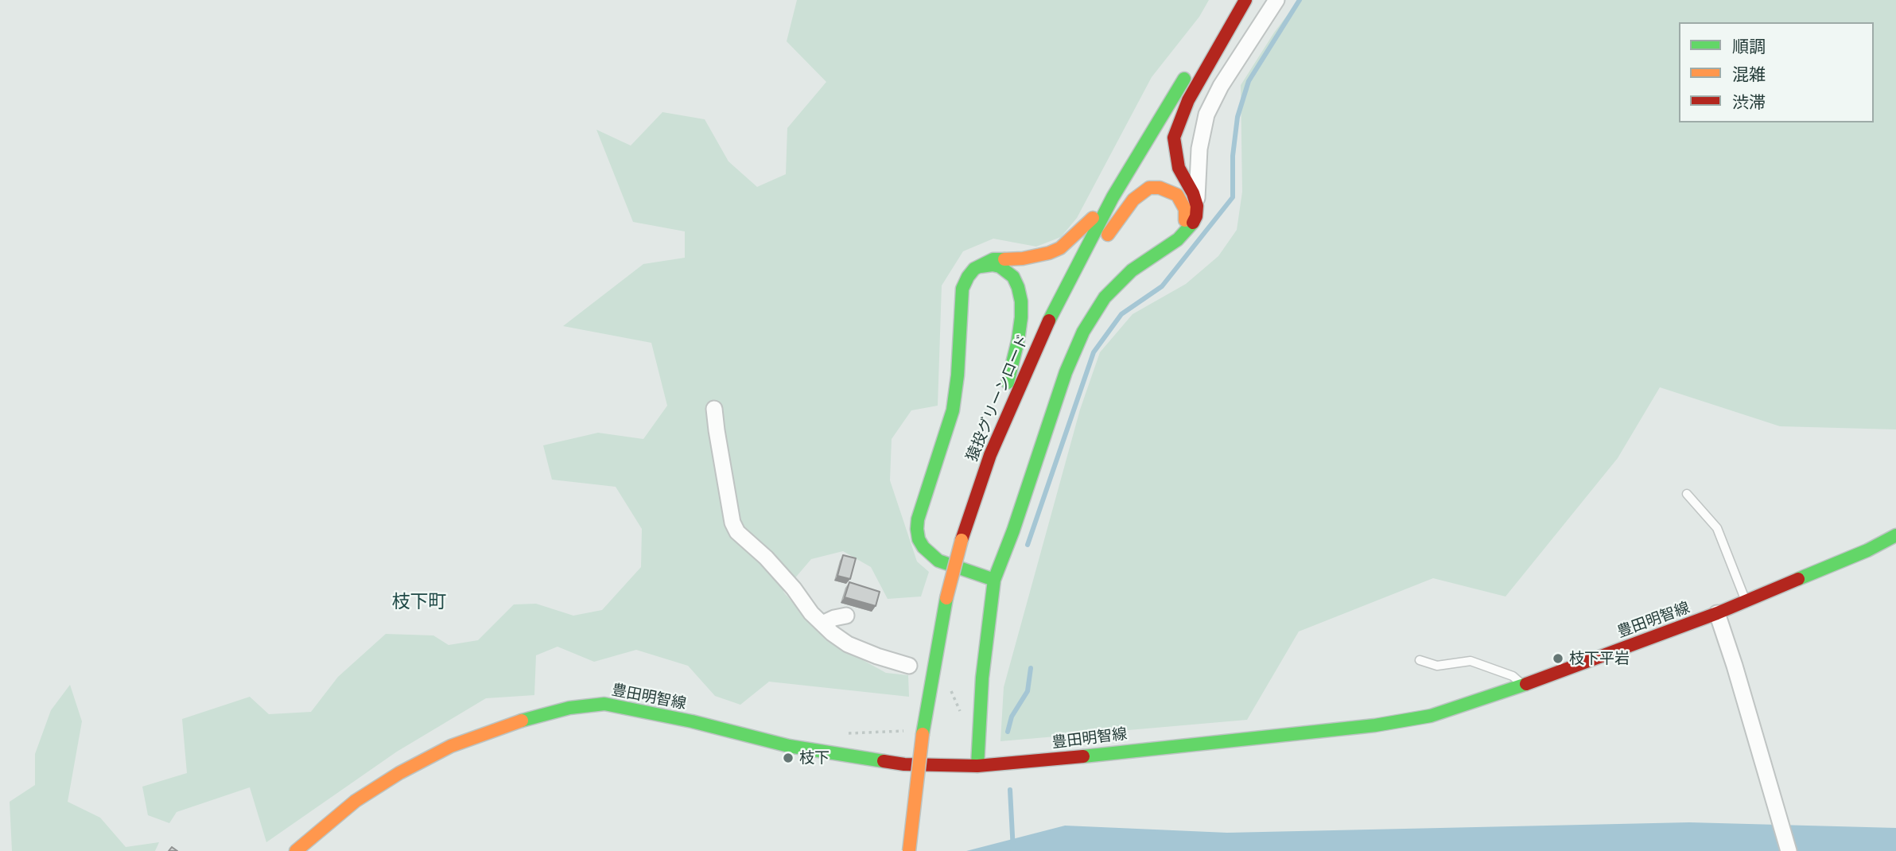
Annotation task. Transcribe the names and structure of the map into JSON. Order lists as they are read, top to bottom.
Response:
{
  "streets": {
    "main road": ["猿投グリーンロード", "豊田明智線"]
  },
  "districts": ["枝下町"],
  "places": ["枝下平岩", "枝下"],
  "legend": ["順調", "混雑", "渋滞"]
}
